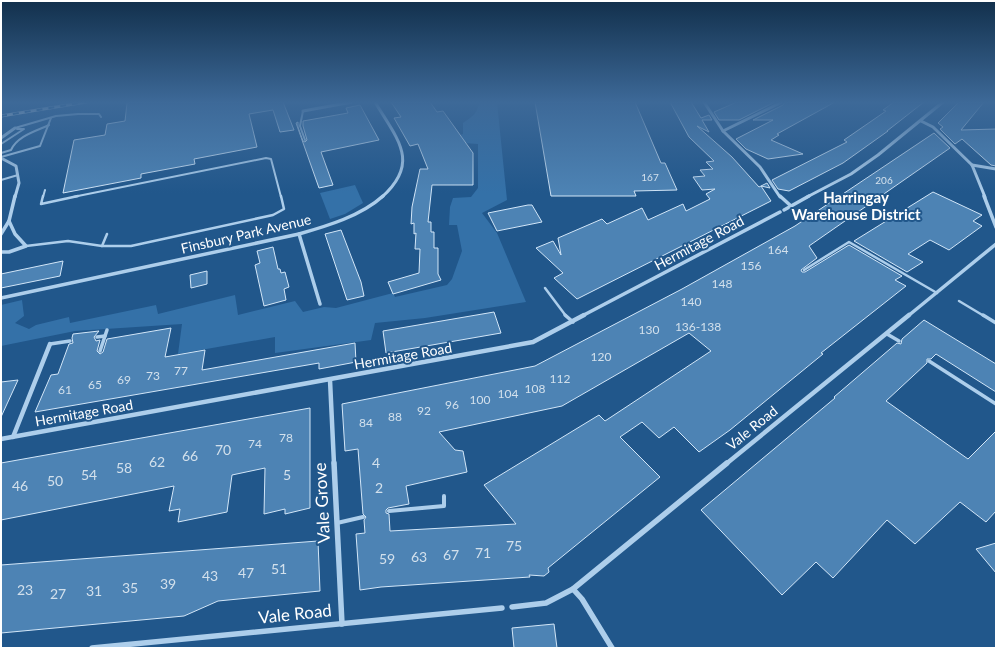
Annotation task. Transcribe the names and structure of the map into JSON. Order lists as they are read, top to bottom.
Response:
{
  "streets": {
    "street": [
      "Finsbury Park Avenue",
      "Hermitage Road",
      "Vale Road",
      "Vale Grove"
    ]
  },
  "crossings": [
    ["Hermitage Road", "Vale Grove"],
    ["Vale Road", "Vale Grove"]
  ],
  "districts": ["Harringay Warehouse District"],
  "house_numbers": [
    "167",
    "206",
    "164",
    "156",
    "148",
    "140",
    "136-138",
    "130",
    "120",
    "77",
    "73",
    "112",
    "69",
    "65",
    "108",
    "61",
    "104",
    "100",
    "96",
    "92",
    "88",
    "84",
    "78",
    "74",
    "70",
    "66",
    "62",
    "4",
    "58",
    "54",
    "5",
    "50",
    "46",
    "2",
    "75",
    "71",
    "67",
    "63",
    "59",
    "51",
    "47",
    "43",
    "39",
    "35",
    "23",
    "31",
    "27"
  ]
}
